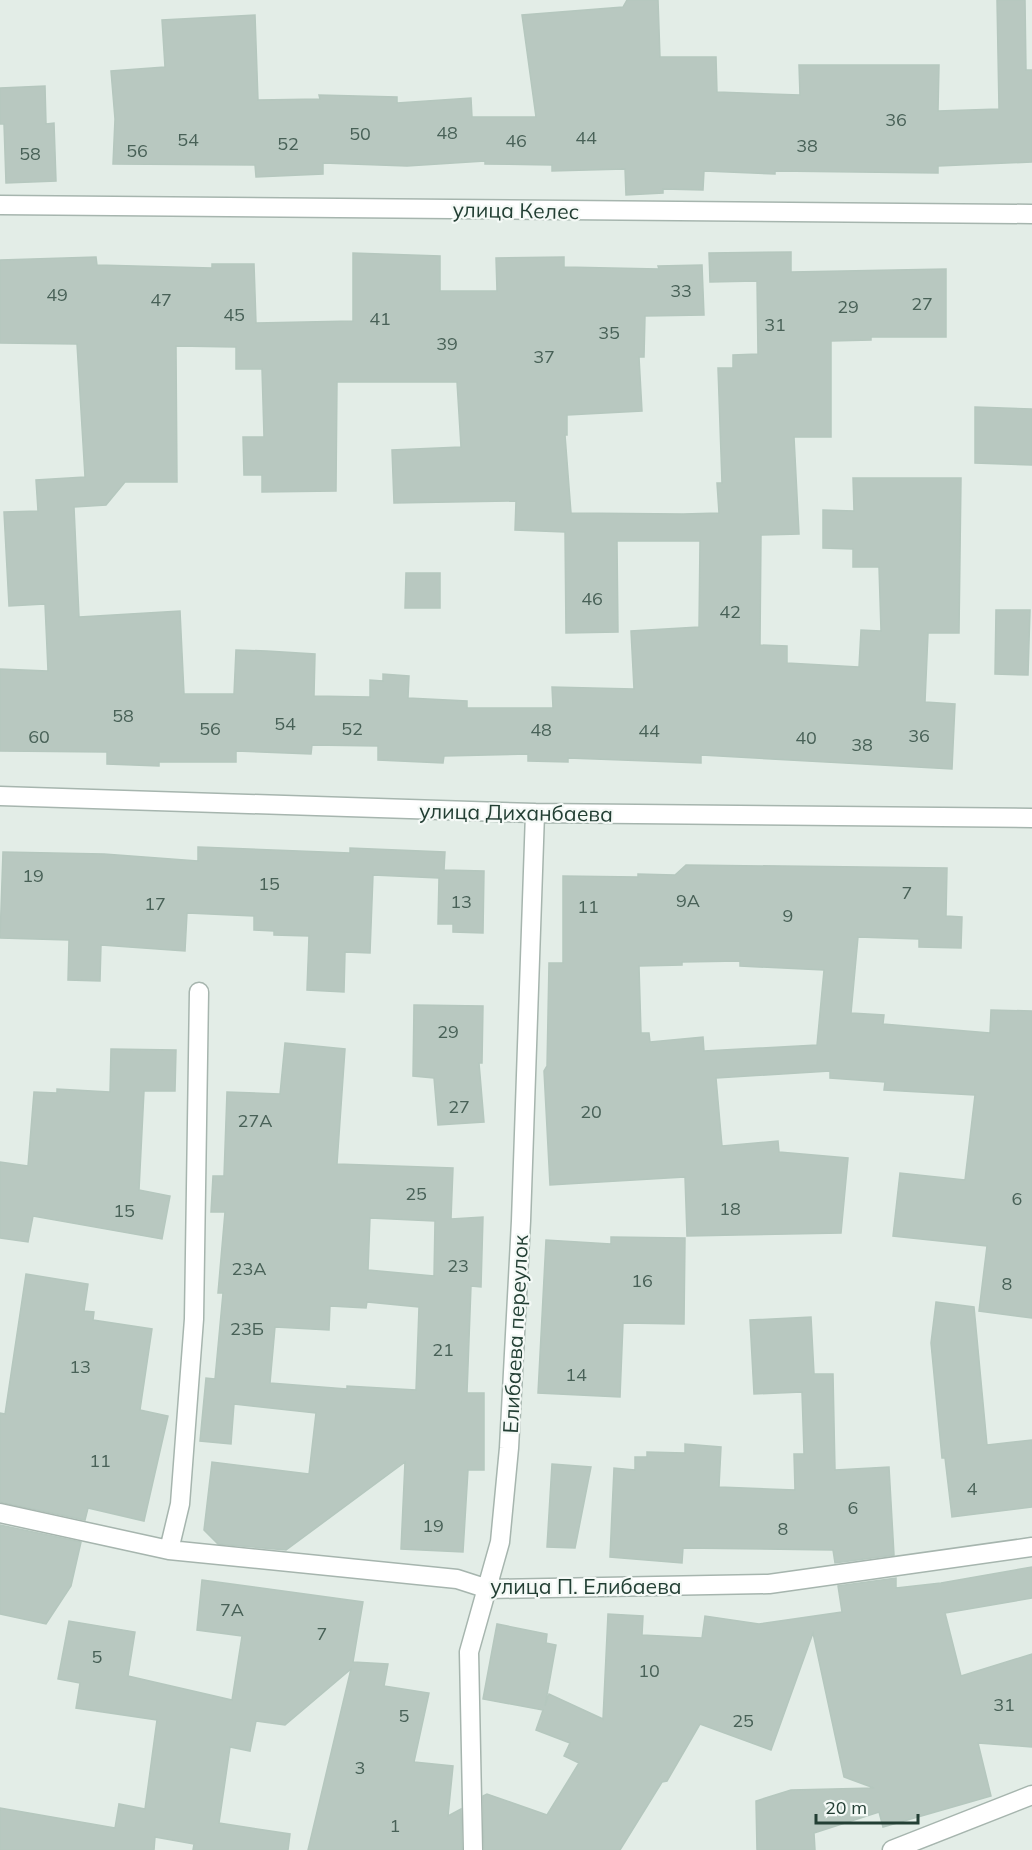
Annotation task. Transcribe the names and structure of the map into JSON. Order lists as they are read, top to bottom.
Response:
{
  "streets": {
    "street": [
      "улица Келес",
      "улица Диханбаева",
      "Елибаева переулок",
      "улица П. Елибаева"
    ]
  },
  "crossings": [
    ["улица Диханбаева", "Елибаева переулок"],
    ["Елибаева переулок", "улица П. Елибаева"]
  ],
  "house_numbers": [
    "36",
    "48",
    "50",
    "44",
    "54",
    "46",
    "52",
    "38",
    "56",
    "58",
    "33",
    "49",
    "47",
    "27",
    "29",
    "45",
    "41",
    "31",
    "35",
    "39",
    "37",
    "46",
    "42",
    "58",
    "54",
    "56",
    "52",
    "48",
    "44",
    "36",
    "60",
    "40",
    "38",
    "19",
    "15",
    "7",
    "9А",
    "13",
    "17",
    "11",
    "9",
    "29",
    "27",
    "20",
    "27А",
    "25",
    "6",
    "18",
    "15",
    "23",
    "23А",
    "16",
    "8",
    "23Б",
    "21",
    "13",
    "14",
    "11",
    "4",
    "6",
    "19",
    "8",
    "7А",
    "7",
    "5",
    "10",
    "31",
    "5",
    "25",
    "3",
    "1"
  ],
  "scale_bar": "20 m"
}
